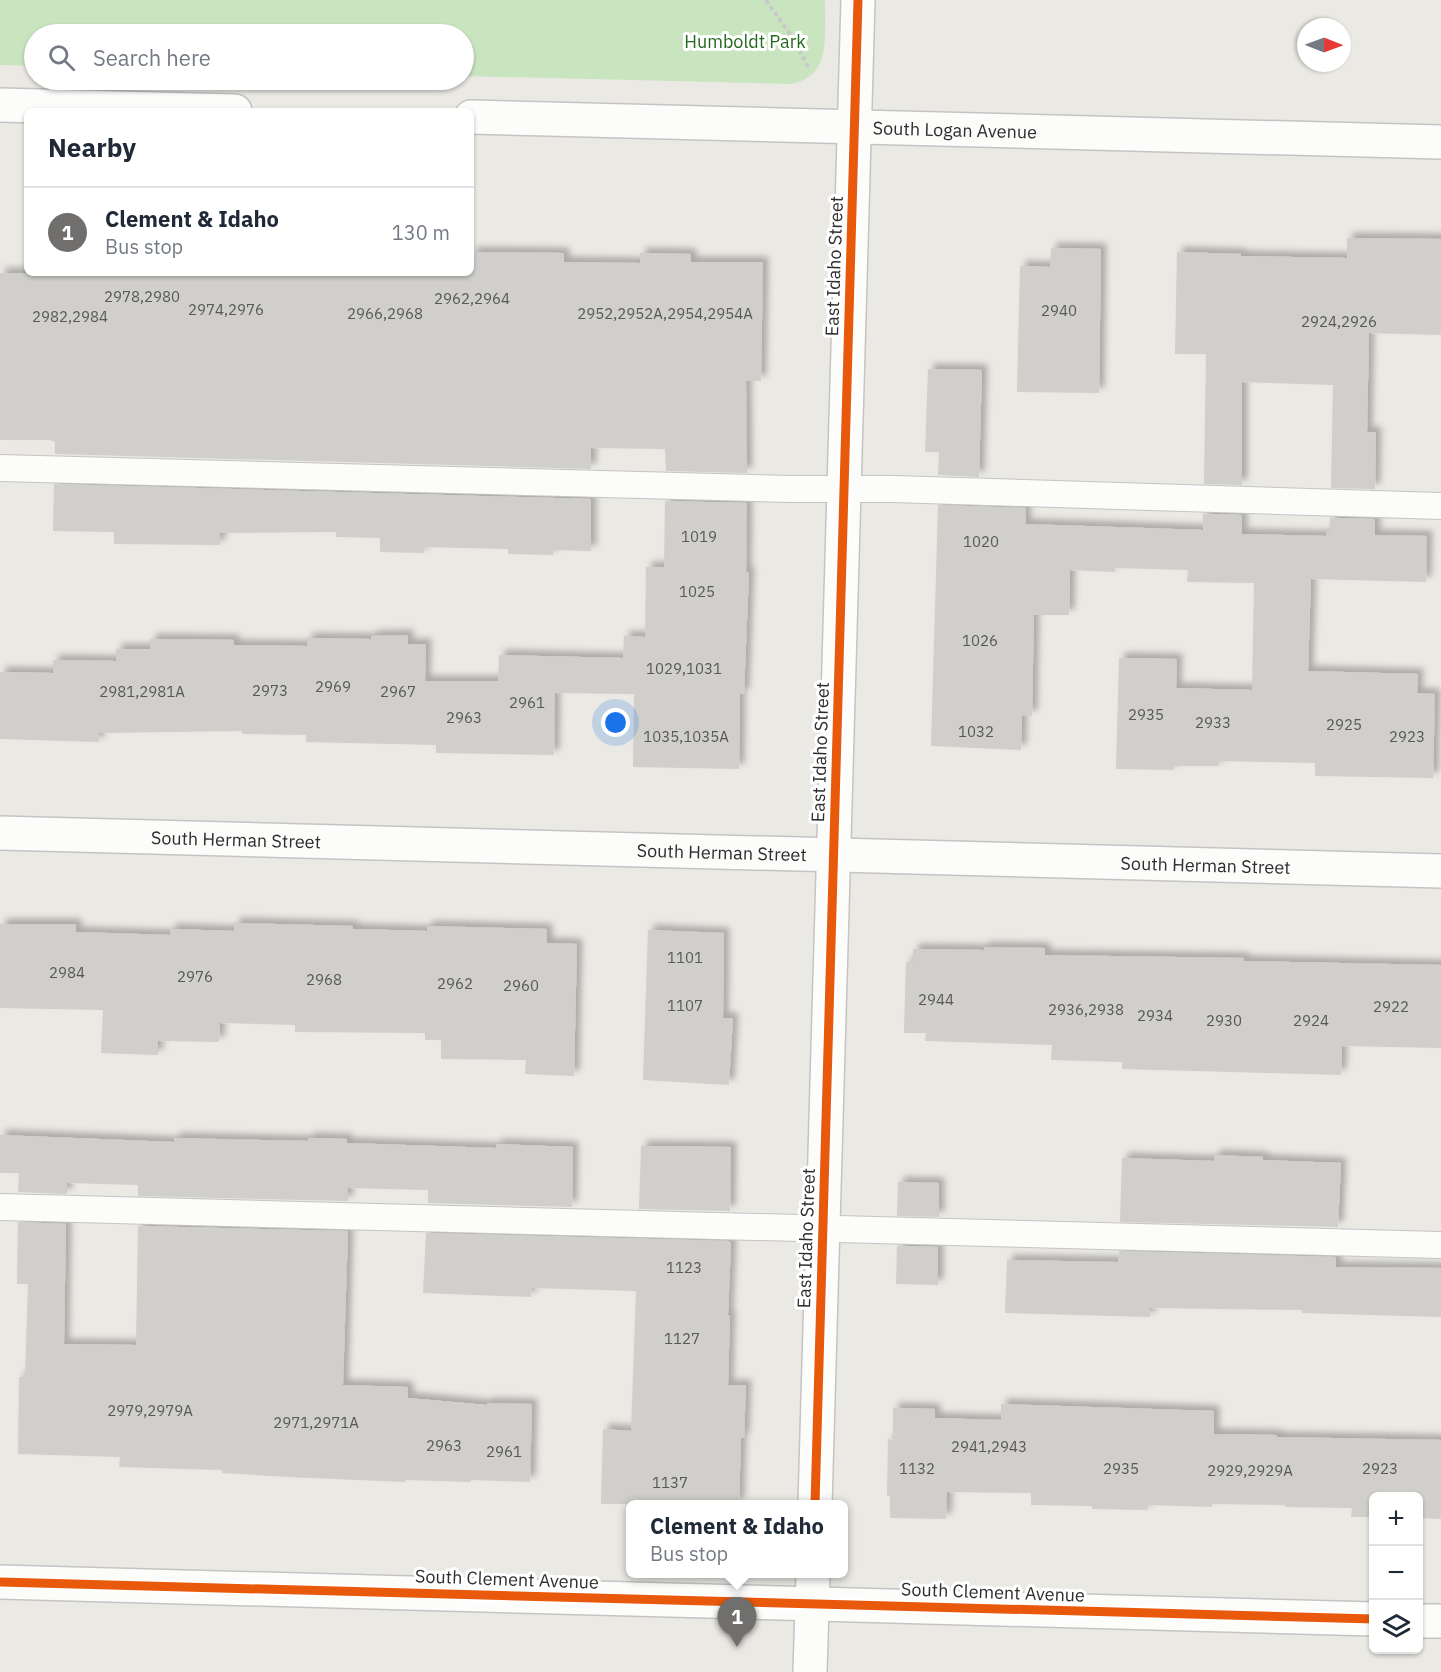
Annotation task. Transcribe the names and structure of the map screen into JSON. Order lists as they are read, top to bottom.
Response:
{
  "streets": {
    "street": [
      "South Logan Avenue",
      "East Idaho Street",
      "South Herman Street",
      "South Clement Avenue"
    ]
  },
  "crossings": [
    ["South Logan Avenue", "East Idaho Street"],
    ["East Idaho Street", "South Herman Street"]
  ],
  "parks": ["Humboldt Park"],
  "house_numbers": [
    "2978,2980",
    "2962,2964",
    "2974,2976",
    "2940",
    "2966,2968",
    "2952,2952A,2954,2954A",
    "2982,2984",
    "2924,2926",
    "1019",
    "1020",
    "1025",
    "1026",
    "1029,1031",
    "2969",
    "2973",
    "2981,2981A",
    "2967",
    "2961",
    "2935",
    "2963",
    "2933",
    "2925",
    "1032",
    "1035,1035A",
    "2923",
    "1101",
    "2984",
    "2976",
    "2968",
    "2962",
    "2960",
    "2944",
    "1107",
    "2922",
    "2936,2938",
    "2934",
    "2930",
    "2924",
    "1123",
    "1127",
    "2979,2979A",
    "2971,2971A",
    "2963",
    "2941,2943",
    "2961",
    "1132",
    "2935",
    "2923",
    "2929,2929A",
    "1137"
  ],
  "north": "right",
  "page": {
    "search": "Search here",
    "heading": "Nearby",
    "list": [
      {
        "mark": "1",
        "name": "Clement & Idaho",
        "note": "Bus stop",
        "value": "130 m"
      }
    ],
    "map_buttons": ["+", "−"],
    "popup": ["Clement & Idaho", "Bus stop"],
    "pins": "1"
  }
}
